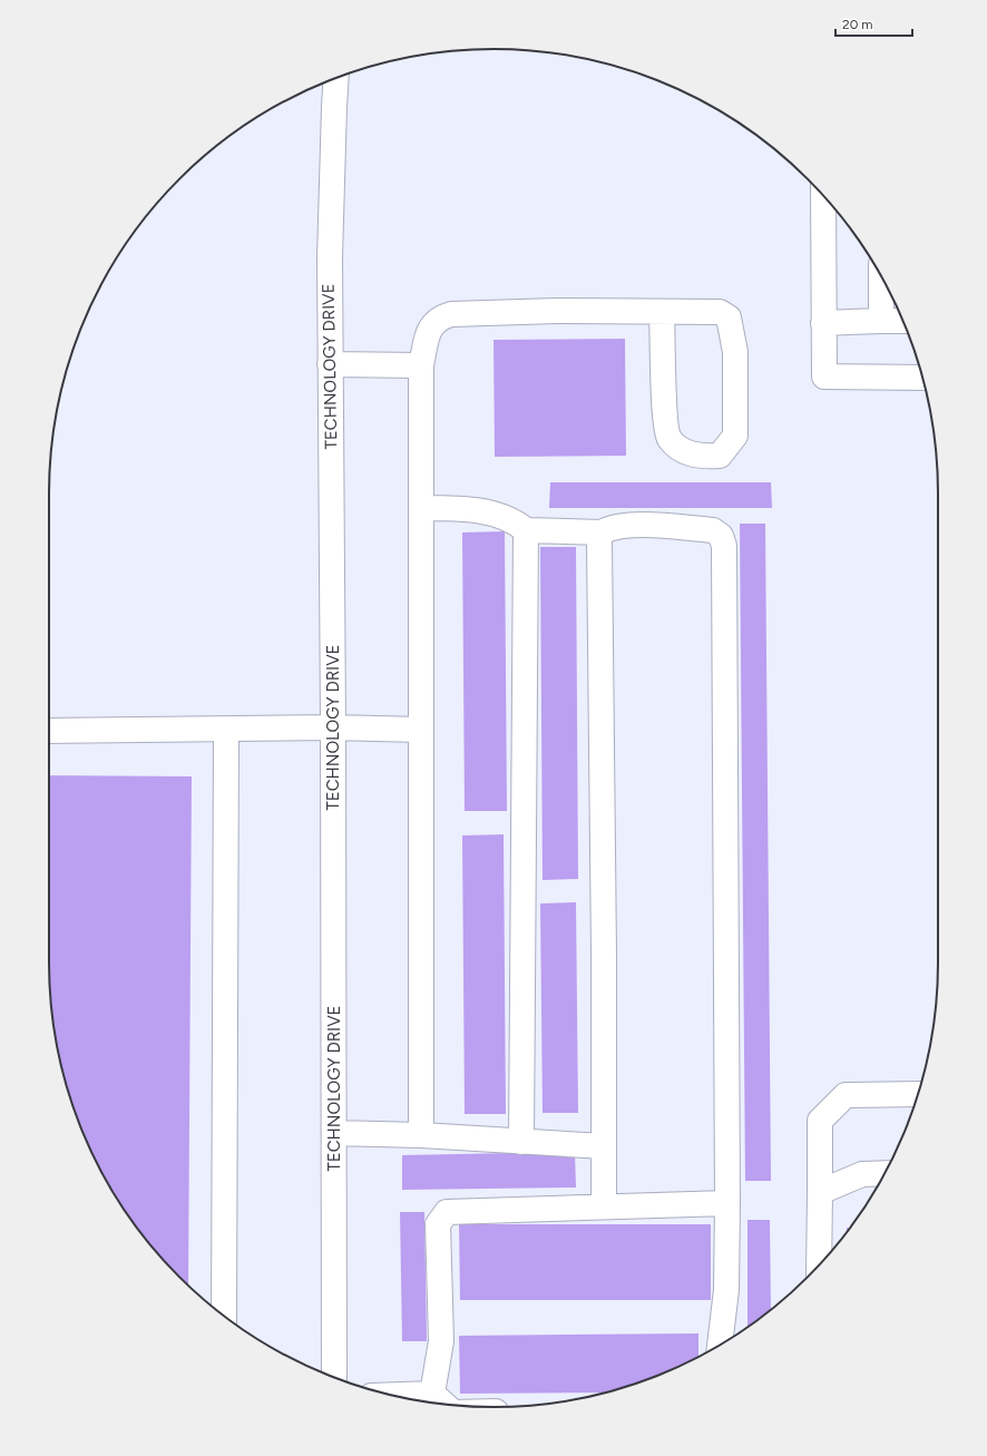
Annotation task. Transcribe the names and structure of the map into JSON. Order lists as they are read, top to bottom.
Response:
{
  "streets": {
    "street": ["TECHNOLOGY DRIVE"]
  },
  "scale_bar": "20 m"
}
